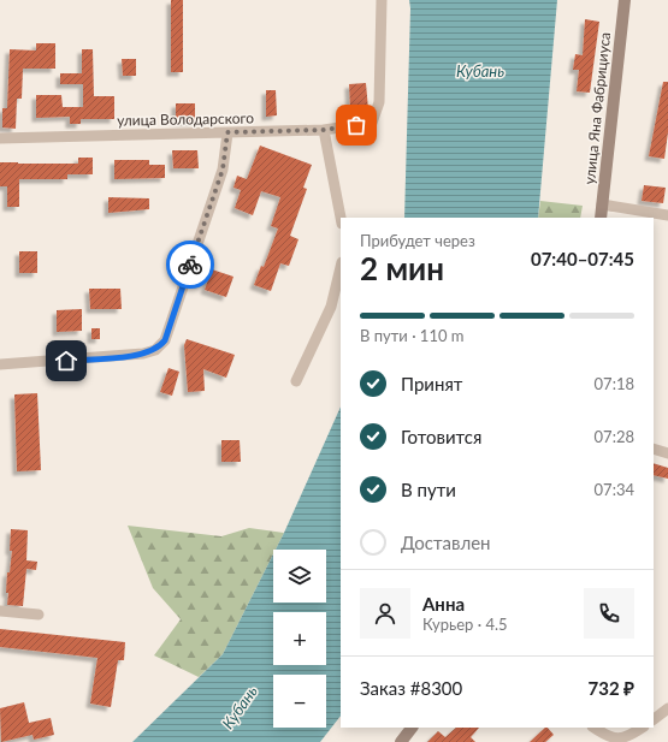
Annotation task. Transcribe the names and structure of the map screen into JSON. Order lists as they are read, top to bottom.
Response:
{
  "streets": {
    "street": ["улица Яна Фабрициуса", "улица Володарского"]
  },
  "water": ["Кубань"],
  "page": {
    "heading": ["2 мин", "Прибудет через", "07:40–07:45"],
    "panel": [
      "Анна",
      "Курьер · 4.5",
      "Заказ #8300",
      "732 ₽"
    ],
    "bar": "В пути · 110 m",
    "list": [
      ["Принят", "07:18"],
      ["Готовится", "07:28"],
      ["В пути", "07:34"],
      "Доставлен"
    ],
    "map_buttons": ["+", "−"]
  }
}
